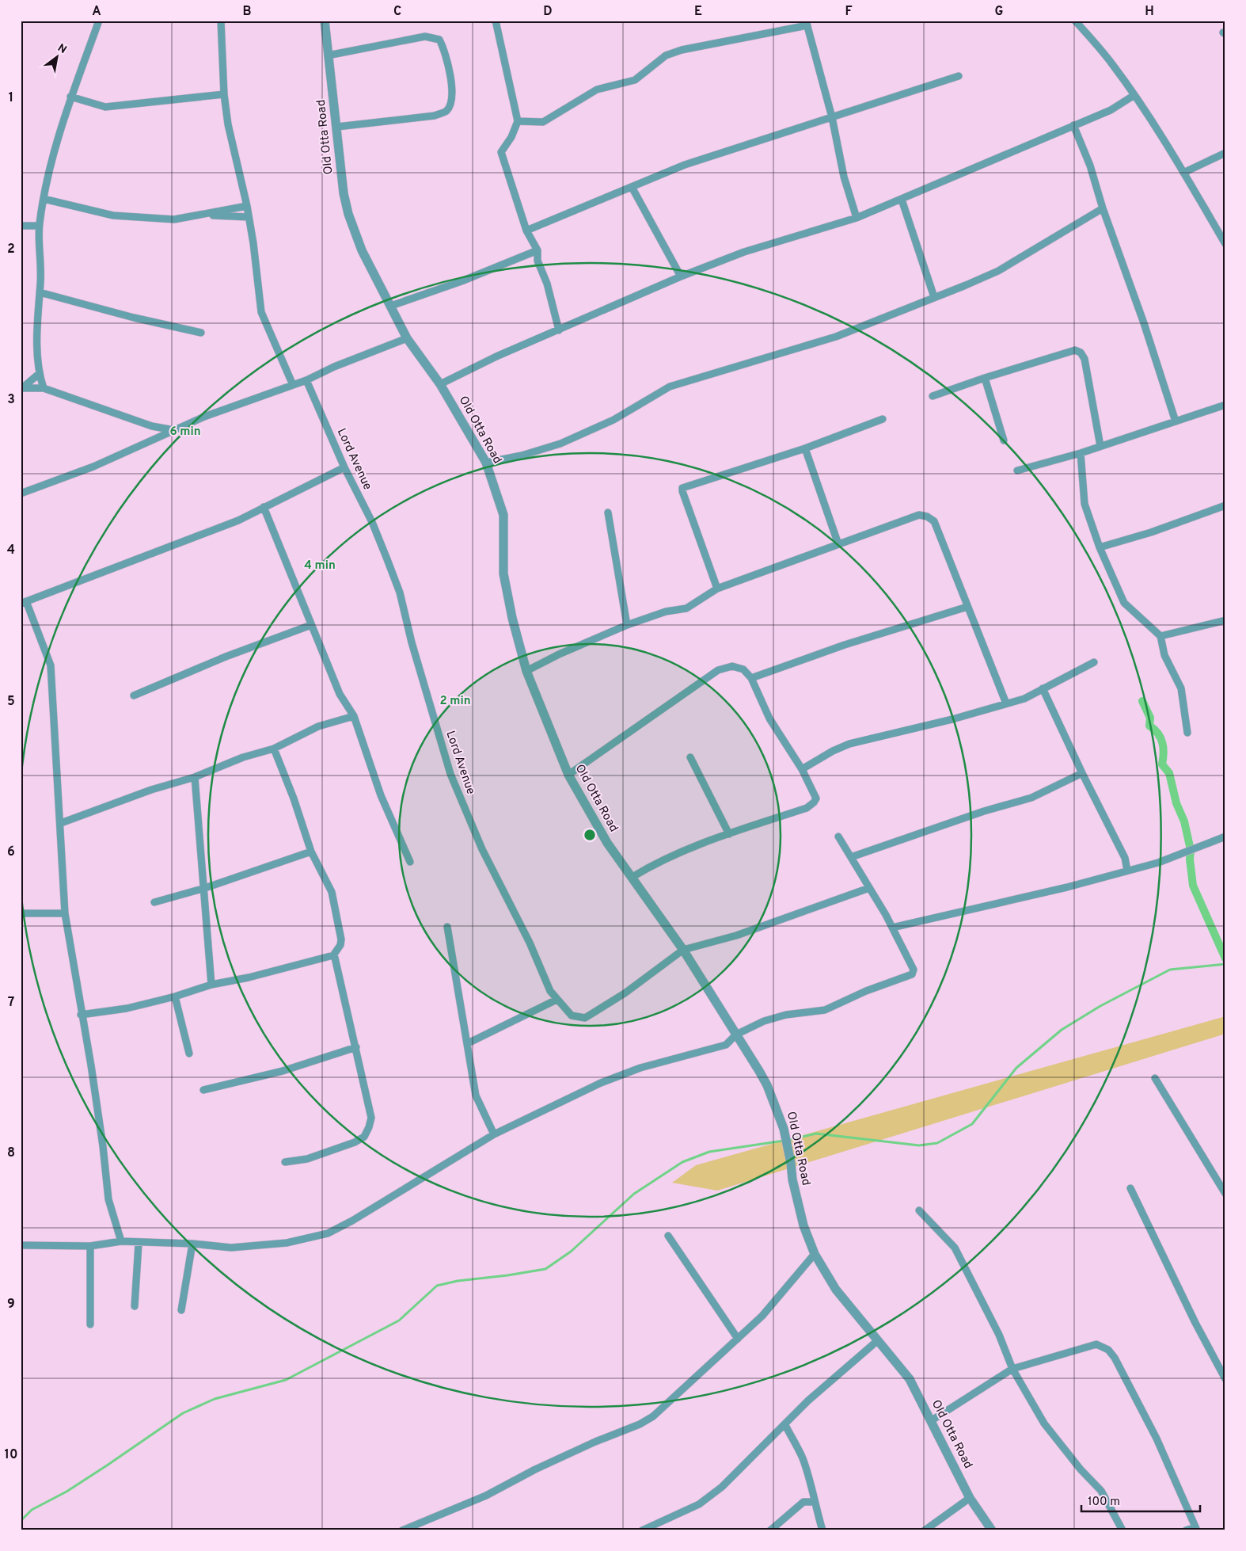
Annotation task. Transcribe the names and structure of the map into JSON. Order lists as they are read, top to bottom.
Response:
{
  "streets": {
    "street": ["Old Otta Road", "Lord Avenue"]
  },
  "crossings": [
    ["Old Otta Road", "Lord Avenue"]
  ],
  "scale_bar": "100 m",
  "north": "top right",
  "grid": {
    "columns": [
      "A",
      "B",
      "C",
      "D",
      "E",
      "F",
      "G",
      "H"
    ],
    "rows": [
      "1",
      "2",
      "3",
      "4",
      "5",
      "6",
      "7",
      "8",
      "9",
      "10"
    ]
  },
  "rings": ["6 min", "4 min", "2 min"]
}
